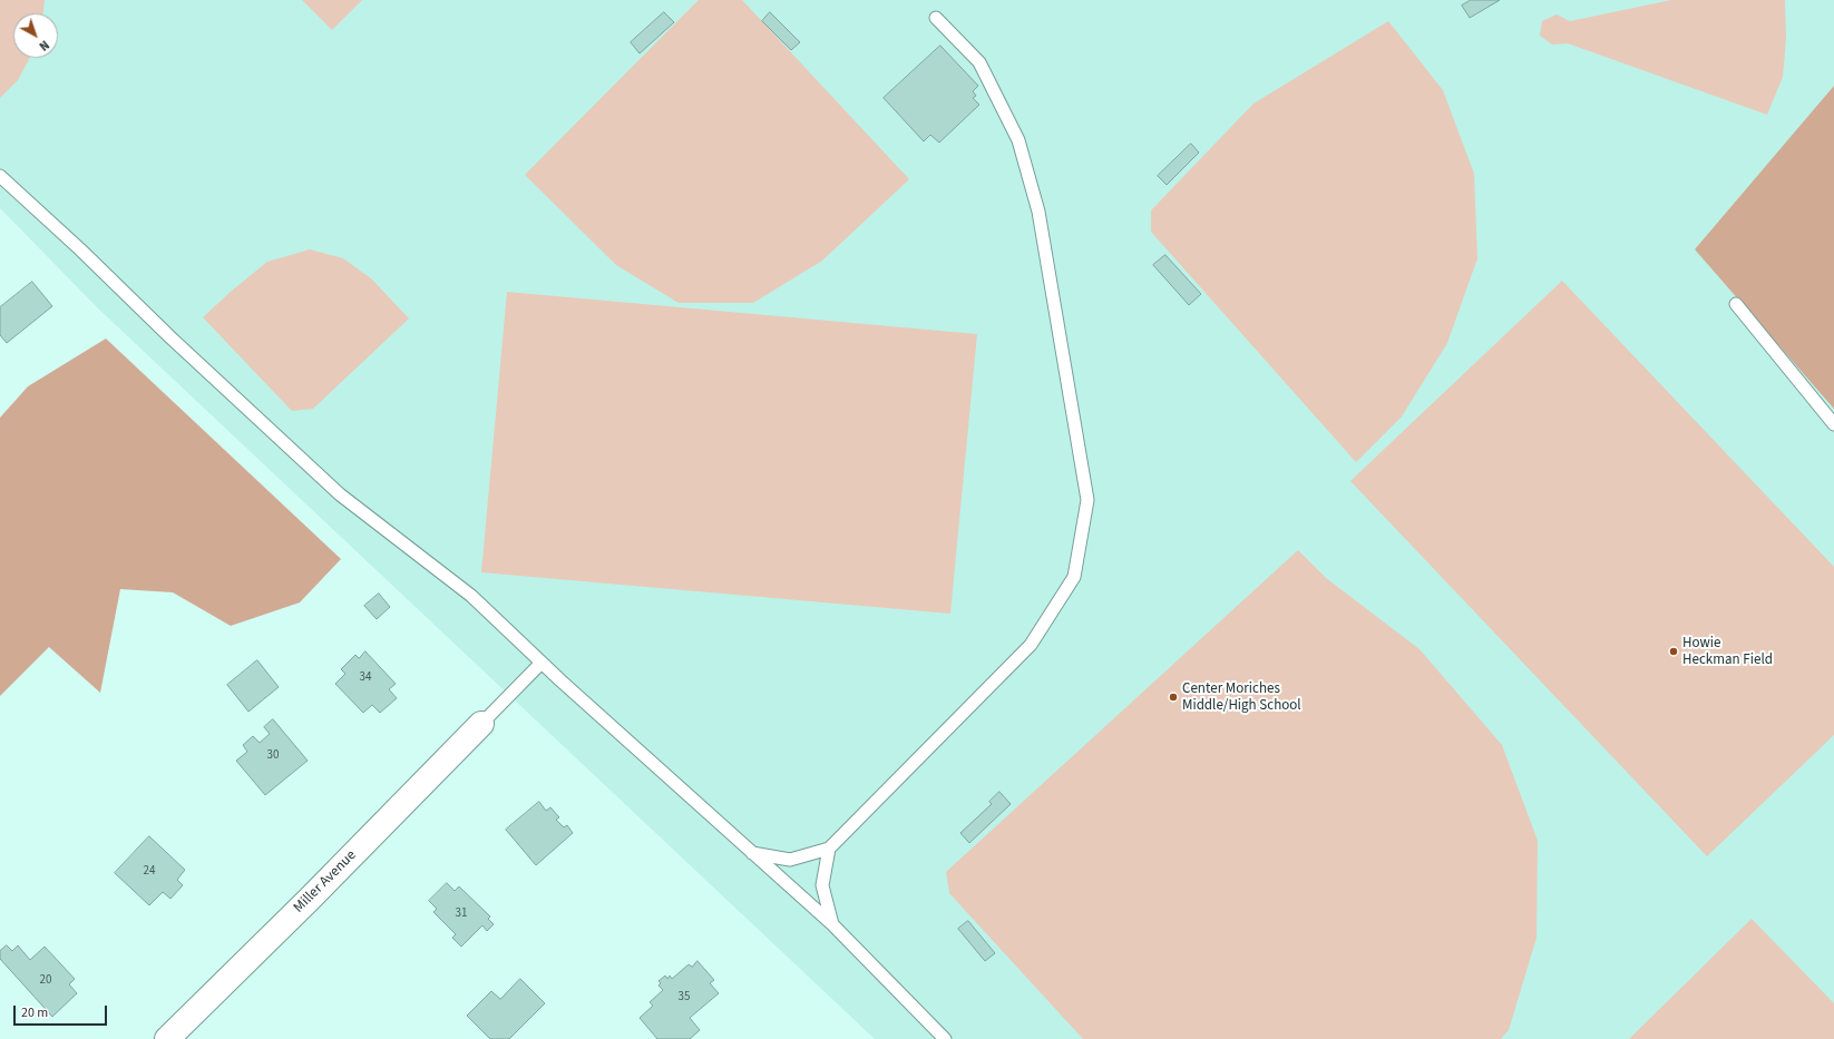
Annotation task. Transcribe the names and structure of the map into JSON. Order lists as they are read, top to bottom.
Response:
{
  "streets": {
    "street": ["Miller Avenue"]
  },
  "places": ["Howie Heckman Field", "Center Moriches Middle/High School"],
  "house_numbers": [
    "34",
    "30",
    "24",
    "31",
    "20",
    "35"
  ],
  "scale_bar": "20 m",
  "north": "bottom right"
}
